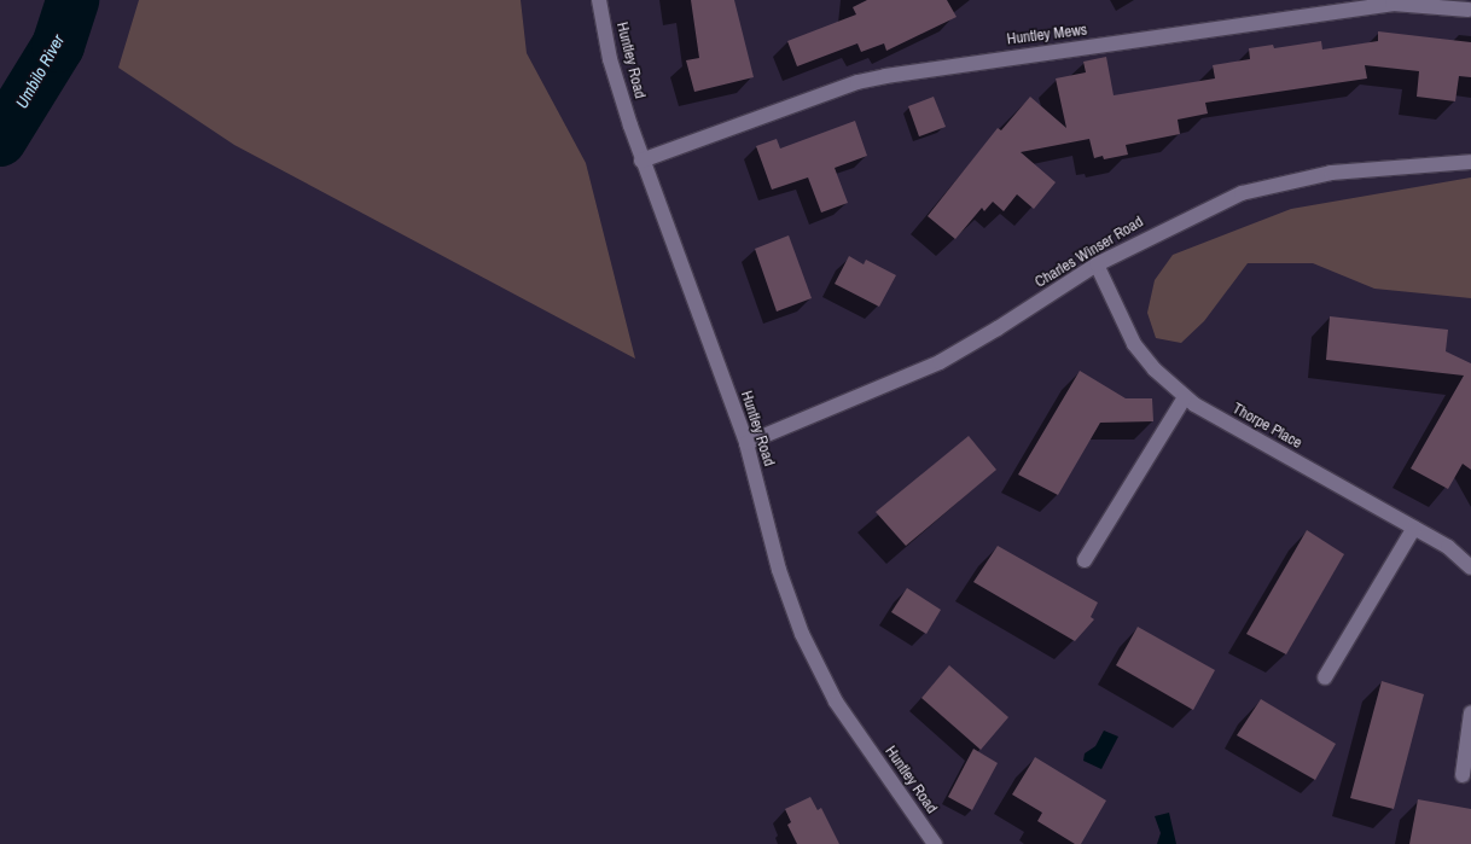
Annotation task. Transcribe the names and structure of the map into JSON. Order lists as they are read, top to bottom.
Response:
{
  "streets": {
    "street": [
      "Huntley Mews",
      "Huntley Road",
      "Charles Winser Road",
      "Thorpe Place"
    ]
  },
  "crossings": [
    ["Huntley Mews", "Huntley Road"],
    ["Huntley Road", "Charles Winser Road"],
    ["Charles Winser Road", "Thorpe Place"]
  ],
  "water": ["Umbilo River"]
}
